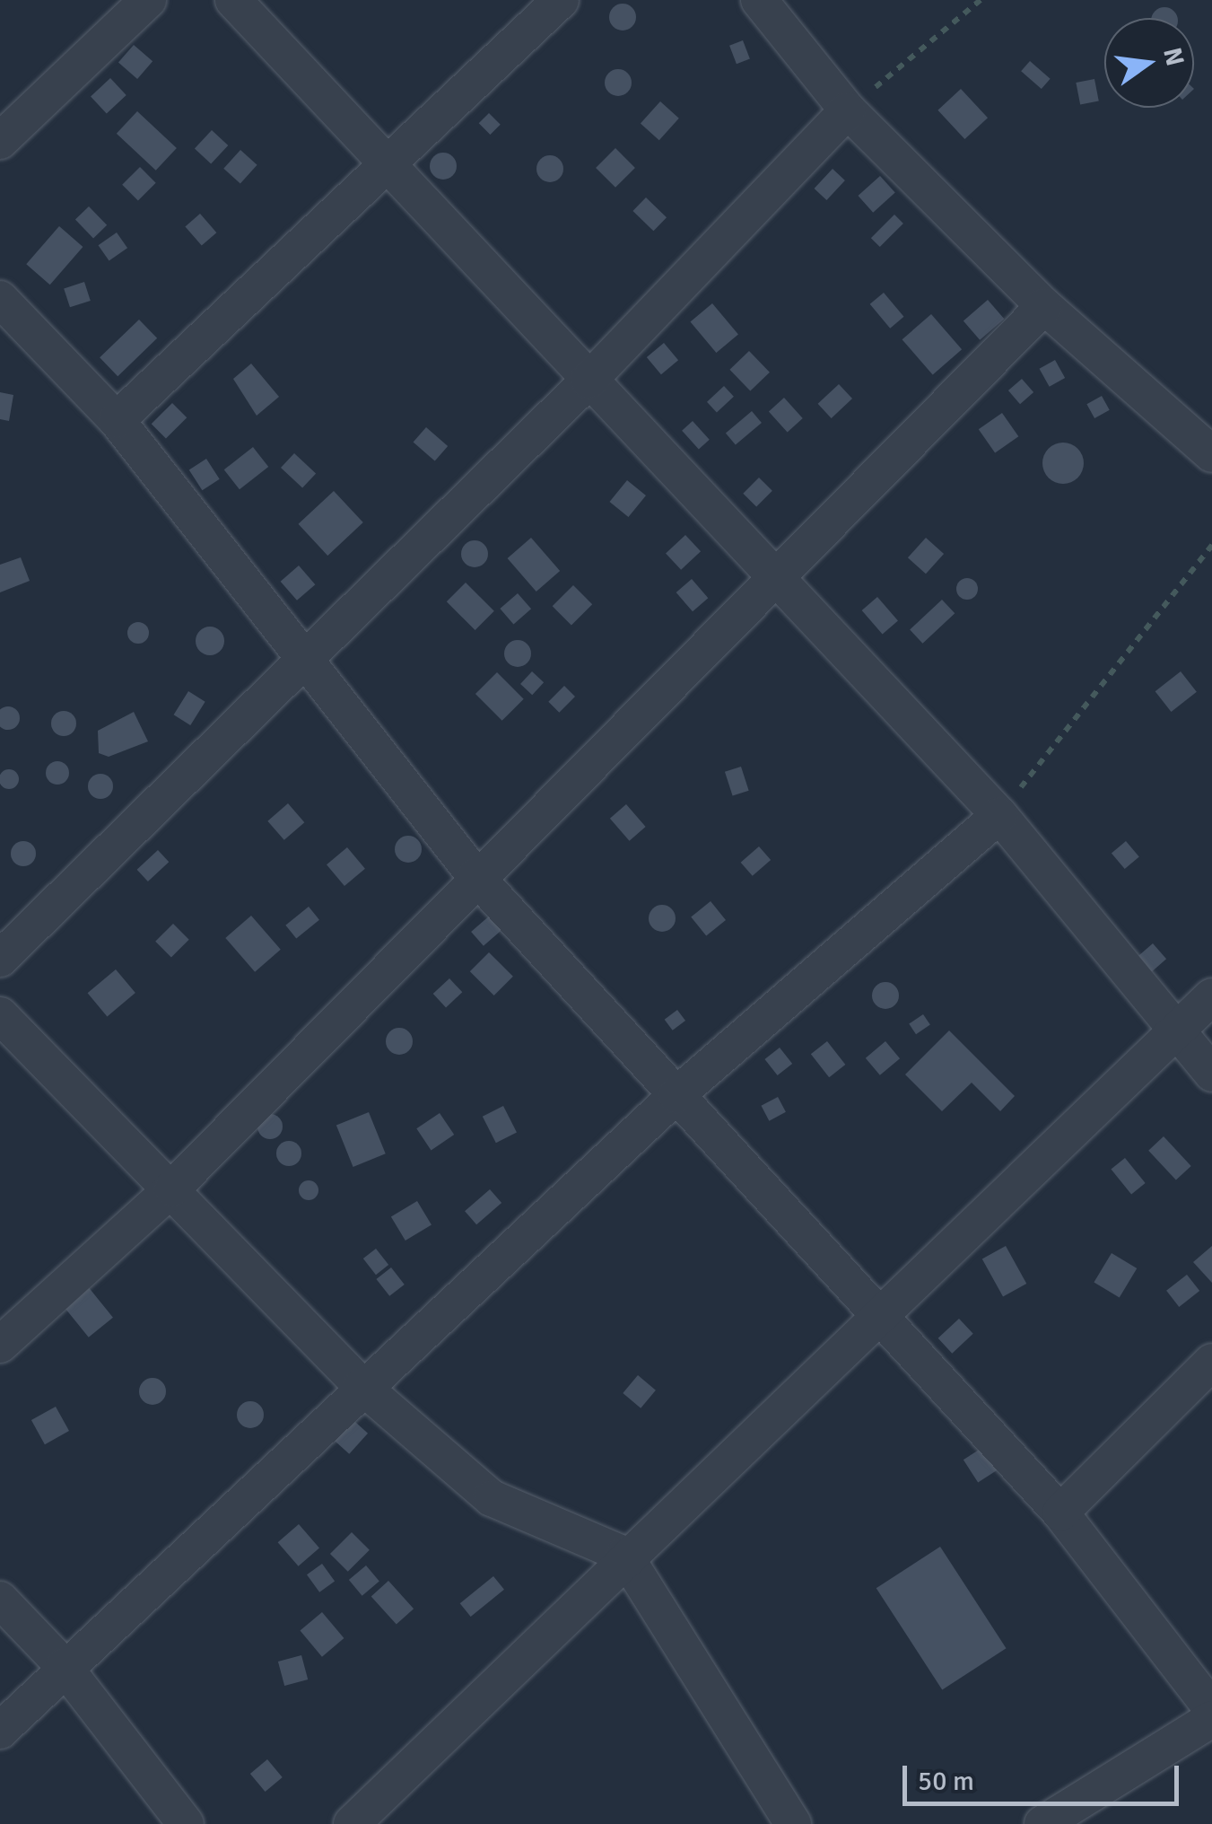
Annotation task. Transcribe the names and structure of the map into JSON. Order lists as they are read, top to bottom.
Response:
{
  "scale_bar": "50 m",
  "north": "right"
}
